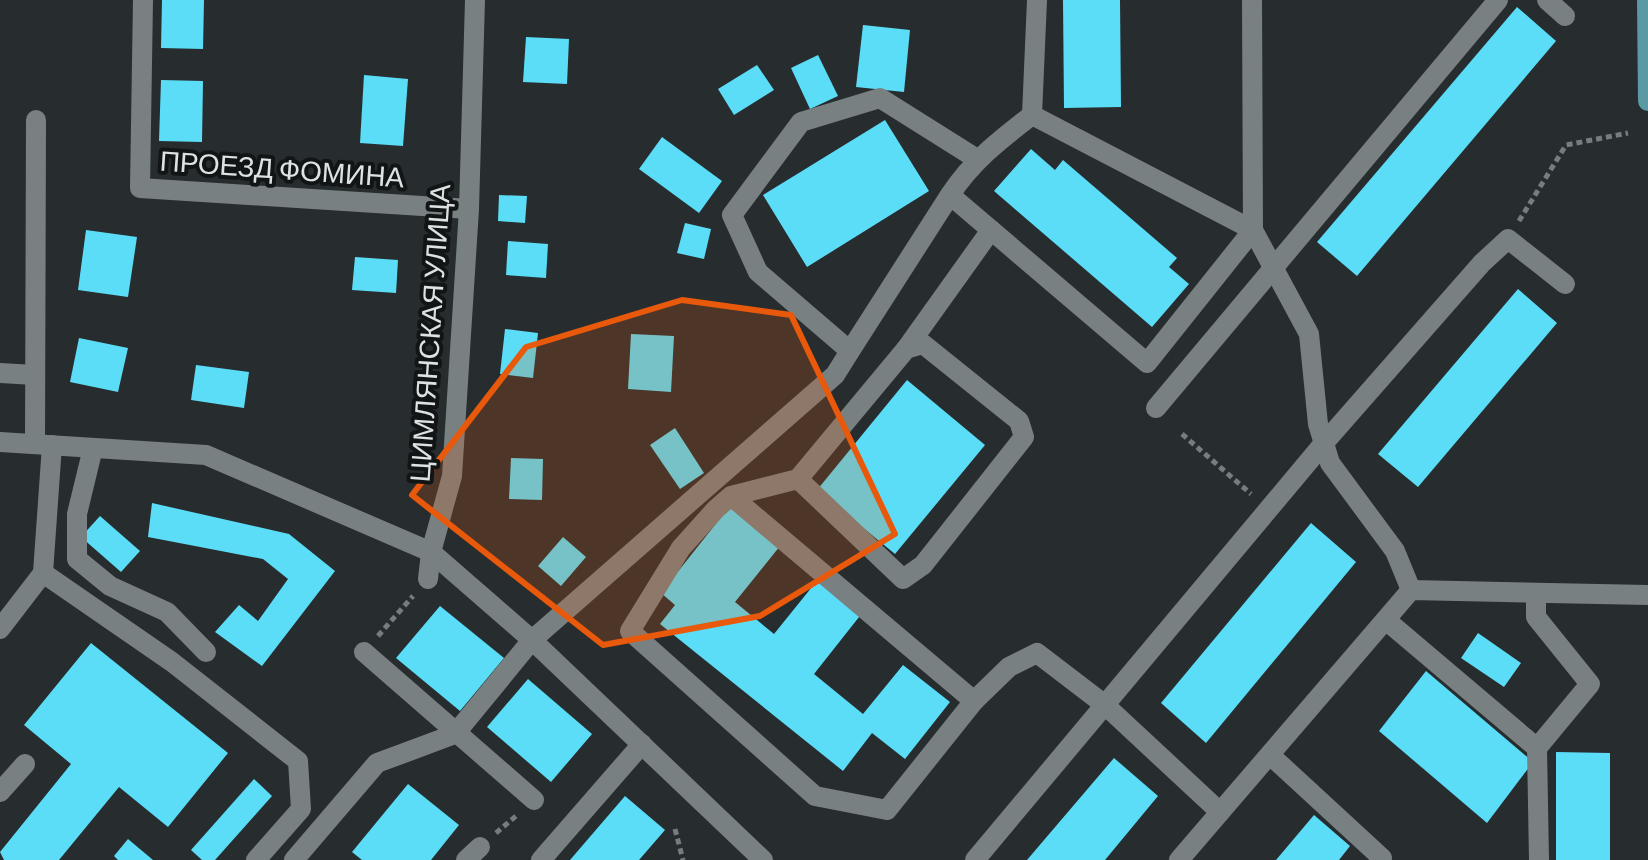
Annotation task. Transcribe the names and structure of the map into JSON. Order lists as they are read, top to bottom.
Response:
{
  "streets": {
    "street": ["ПРОЕЗД ФОМИНА", "ЦИМЛЯНСКАЯ УЛИЦА"]
  },
  "crossings": [
    ["ПРОЕЗД ФОМИНА", "ЦИМЛЯНСКАЯ УЛИЦА"]
  ]
}
